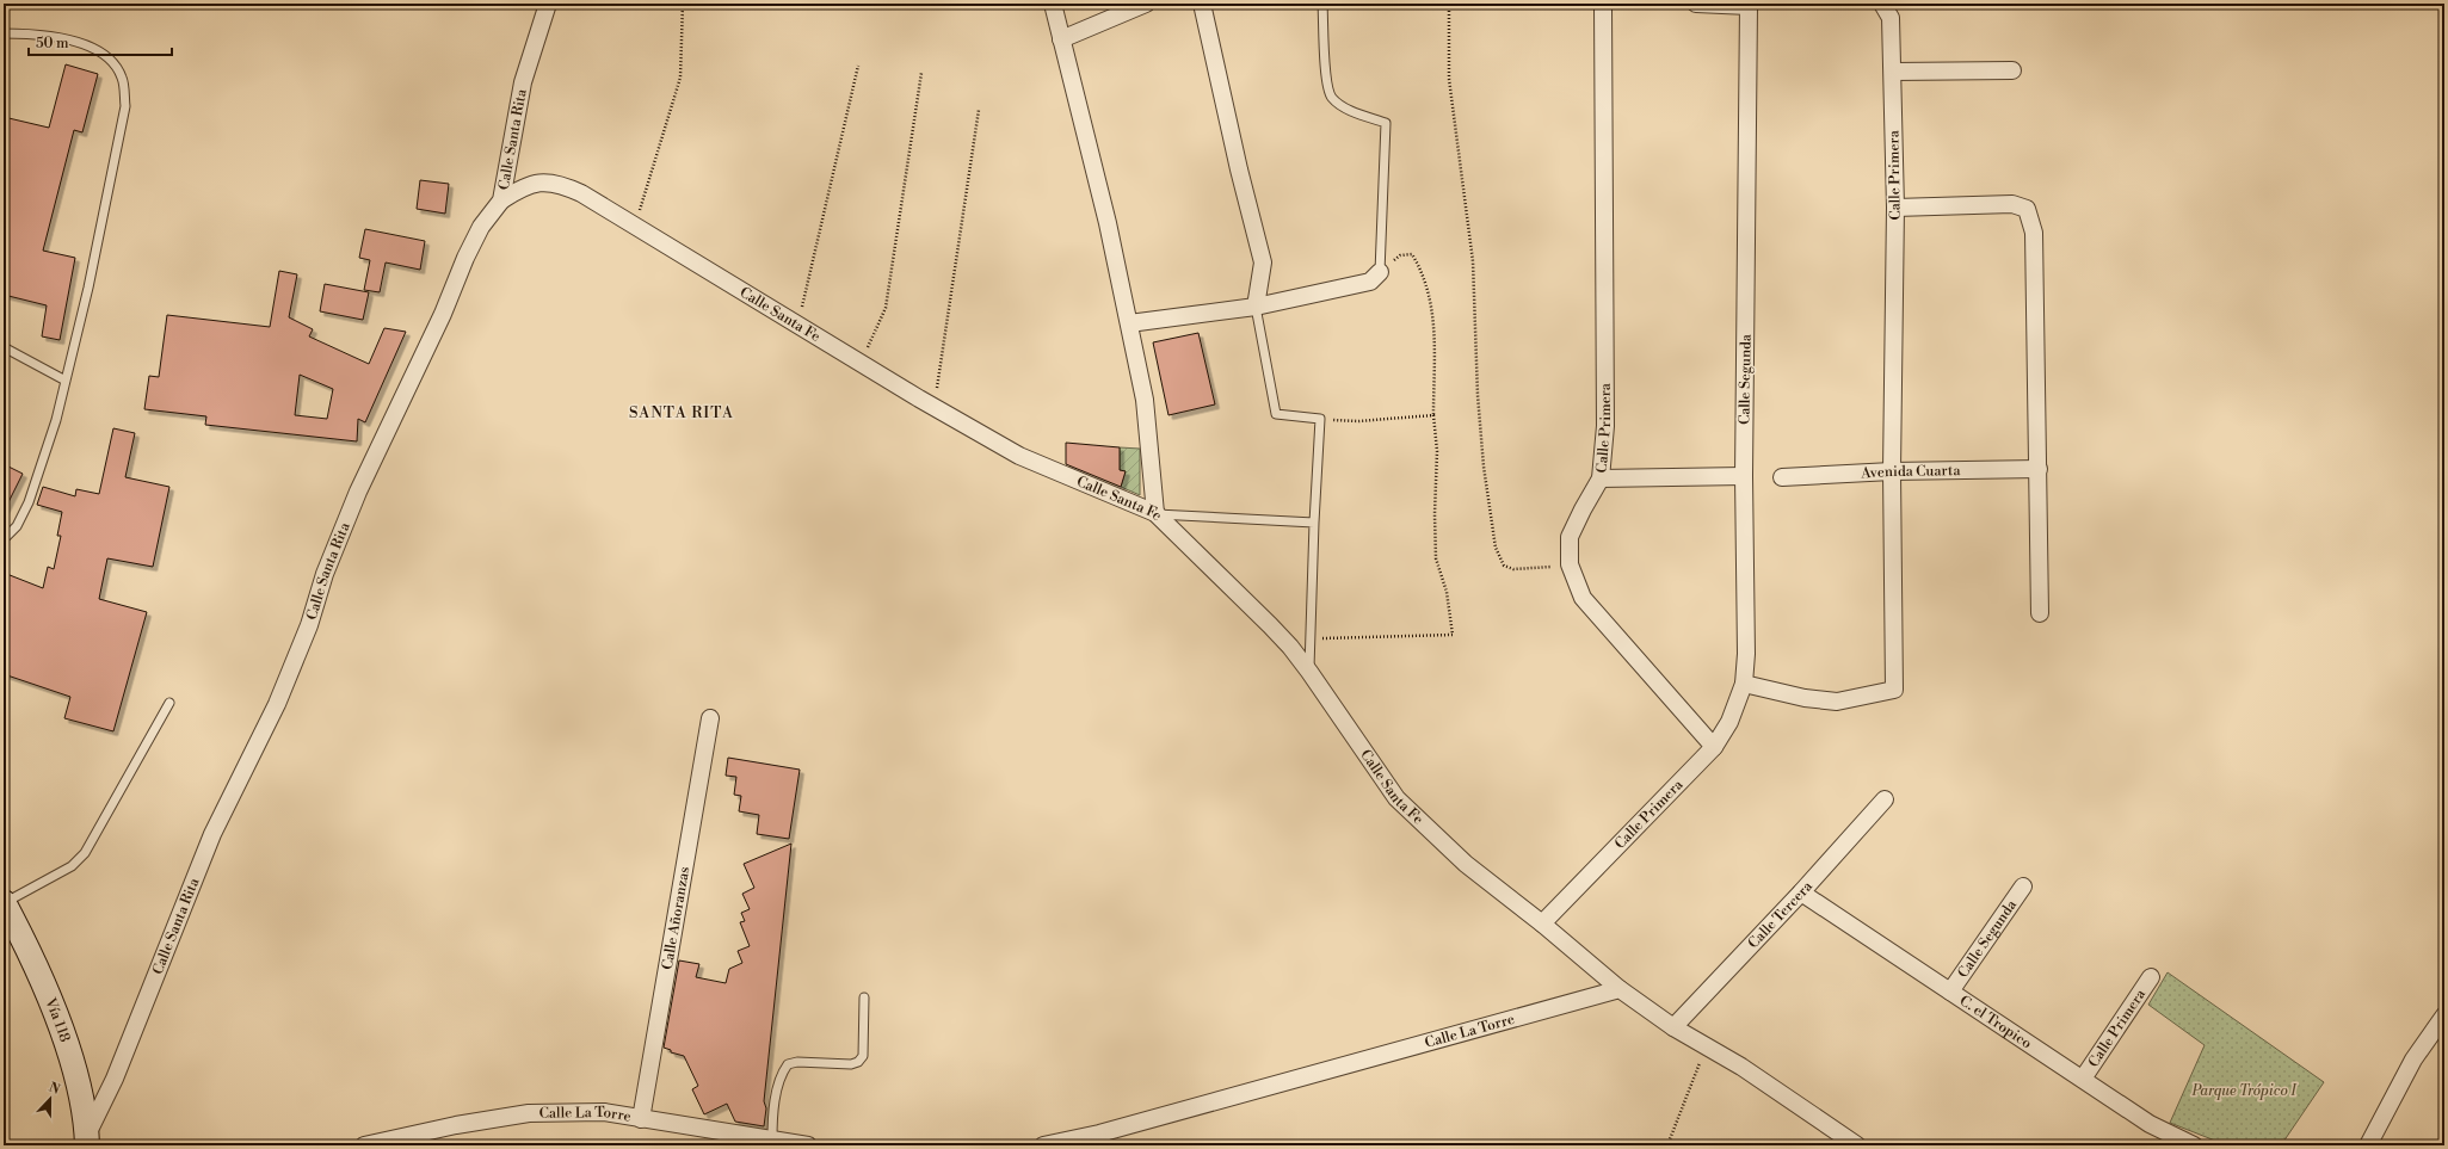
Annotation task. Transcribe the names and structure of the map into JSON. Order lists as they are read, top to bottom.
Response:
{
  "streets": {
    "main road": ["Vía 118"],
    "street": [
      "Calle Santa Rita",
      "Calle Primera",
      "Calle Santa Fe",
      "Calle Segunda",
      "Avenida Cuarta",
      "Calle Tercera",
      "Calle Añoranzas",
      "C. el Tropico",
      "Calle La Torre"
    ]
  },
  "crossings": [
    ["Calle Santa Rita", "Calle Santa Fe"],
    ["Calle Santa Rita", "Vía 118"],
    ["Calle Primera", "Calle Santa Fe"],
    ["Calle Primera", "Calle Segunda"],
    ["Calle Primera", "Avenida Cuarta"],
    ["Calle Primera", "C. el Tropico"],
    ["Calle Santa Fe", "Calle La Torre"],
    ["Calle Segunda", "C. el Tropico"],
    ["Calle Tercera", "C. el Tropico"],
    ["Calle Añoranzas", "Calle La Torre"]
  ],
  "districts": ["SANTA RITA"],
  "parks": ["Parque Trópico I"],
  "scale_bar": "50 m",
  "north": "top"
}
